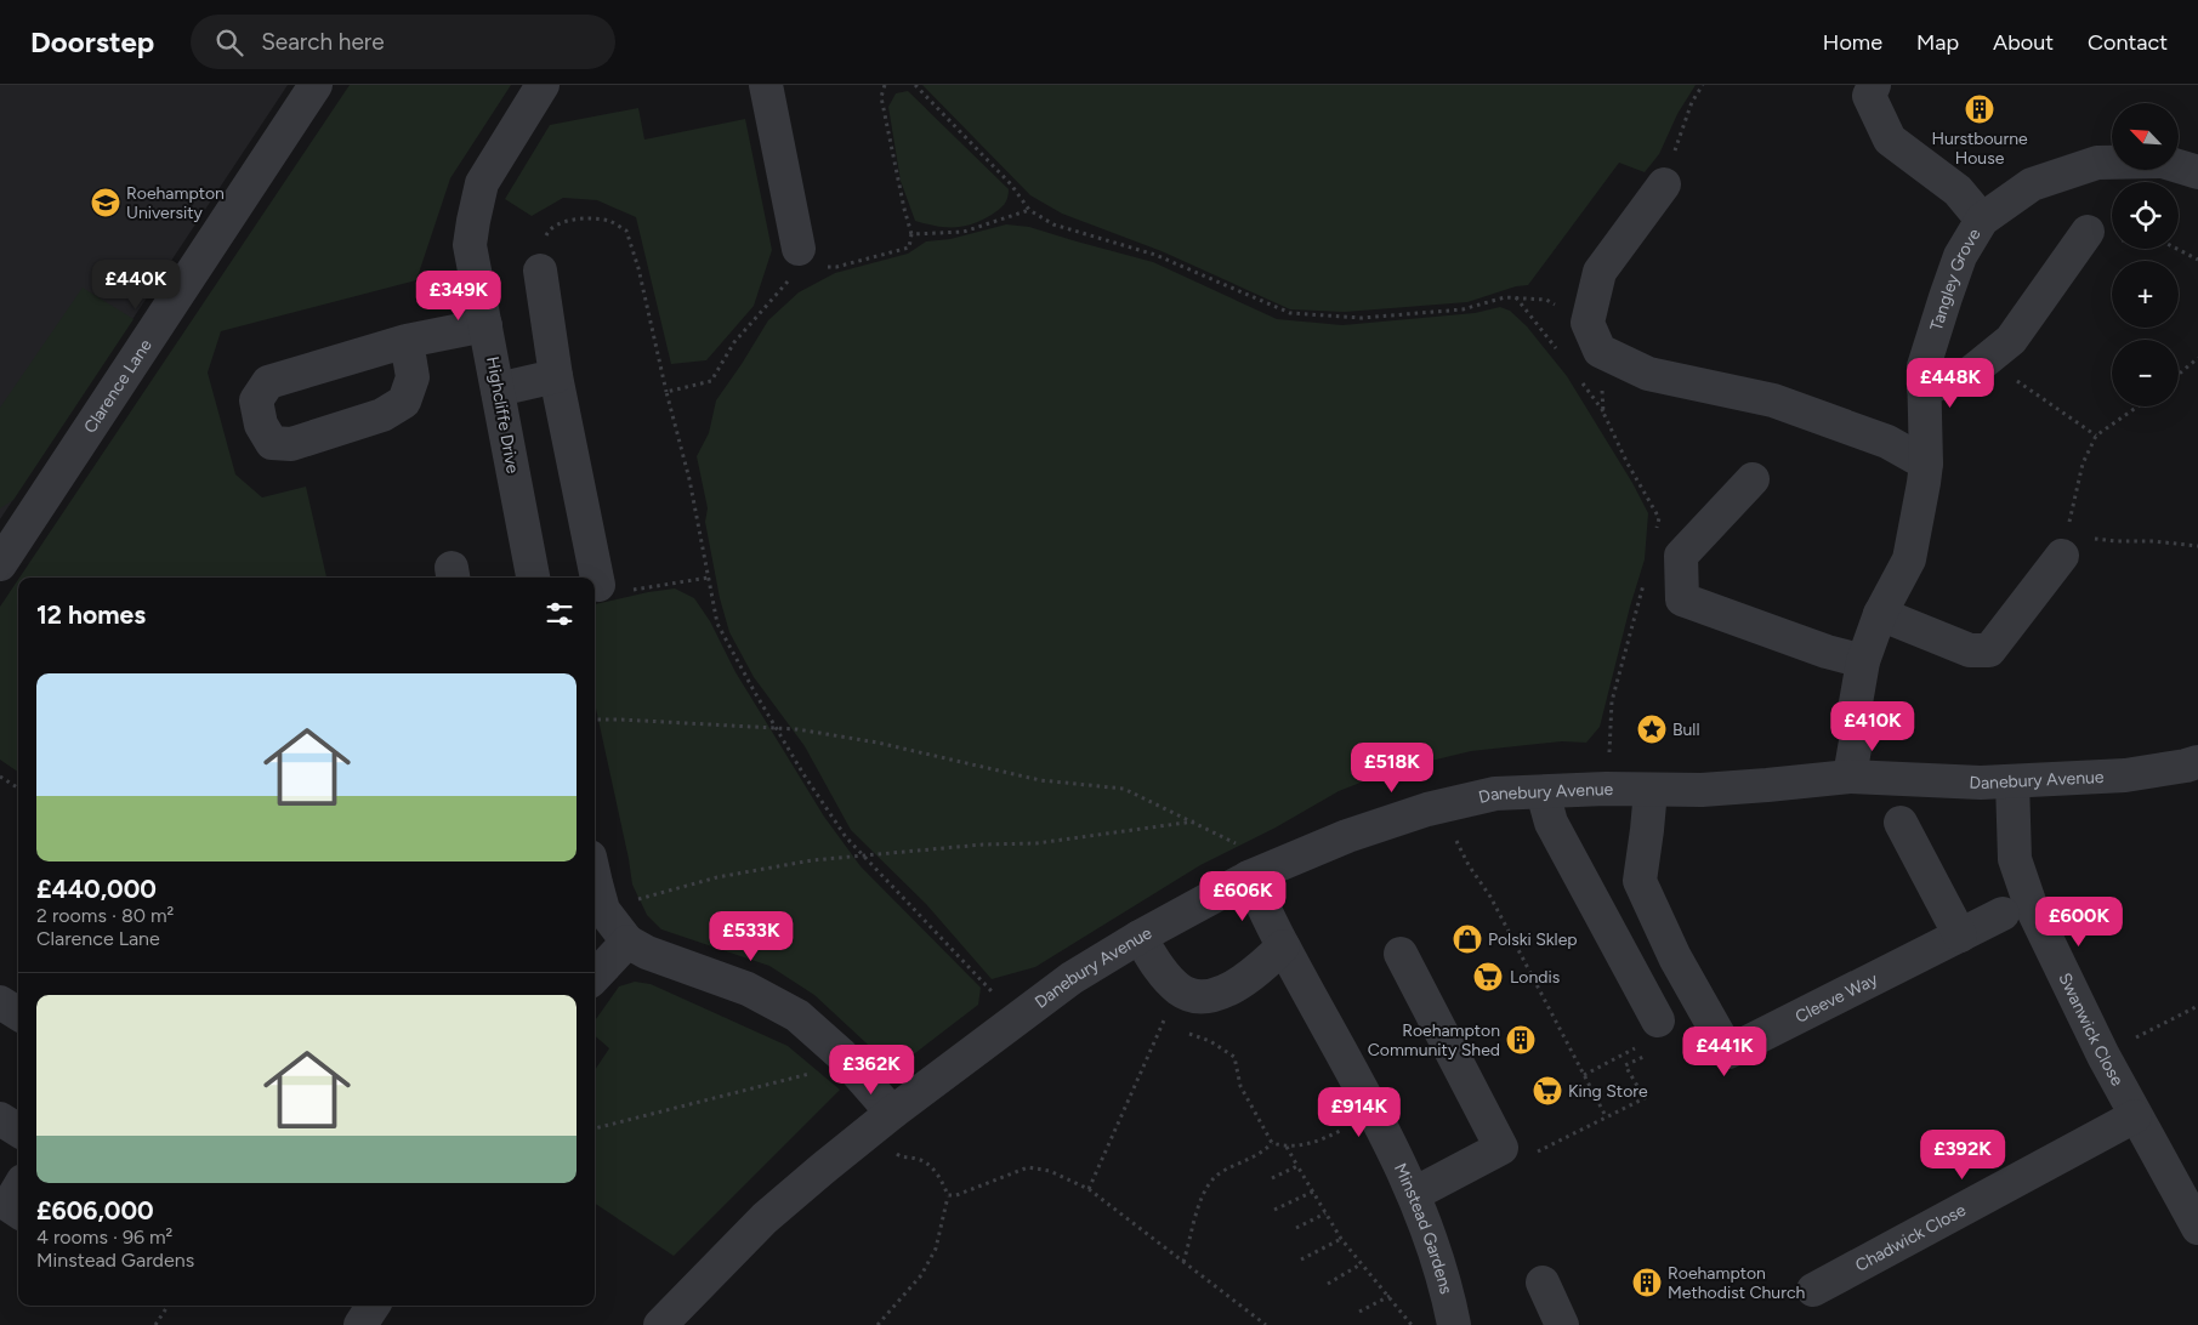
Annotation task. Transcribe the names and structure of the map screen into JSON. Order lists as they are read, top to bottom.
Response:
{
  "streets": {
    "street": [
      "Tangley Grove",
      "Clarence Lane",
      "Highcliffe Drive",
      "Danebury Avenue",
      "Cleeve Way",
      "Swanwick Close",
      "Minstead Gardens",
      "Chadwick Close"
    ]
  },
  "crossings": [
    ["Tangley Grove", "Danebury Avenue"],
    ["Danebury Avenue", "Cleeve Way"],
    ["Danebury Avenue", "Swanwick Close"],
    ["Danebury Avenue", "Minstead Gardens"],
    ["Swanwick Close", "Chadwick Close"]
  ],
  "places": {
    "building": ["Hurstbourne House", "Roehampton Community Shed", "Roehampton Methodist Church"],
    "school or university": ["Roehampton University"],
    "place": ["Bull"],
    "shop": ["Polski Sklep"],
    "supermarket": ["Londis", "King Store"]
  },
  "north": "top left",
  "page": {
    "header": "Doorstep",
    "search": "Search here",
    "nav": [
      "Home",
      "Map",
      "About",
      "Contact"
    ],
    "map_buttons": ["+", "−"],
    "price": [
      "£440K",
      "£349K",
      "£448K",
      "£410K",
      "£518K",
      "£606K",
      "£600K",
      "£533K",
      "£441K",
      "£362K",
      "£914K",
      "£392K"
    ],
    "heading": "12 homes",
    "list": [
      {
        "name": "£440,000",
        "note": "2 rooms · 80 m² · Clarence Lane"
      },
      {
        "name": "£606,000",
        "note": "4 rooms · 96 m² · Minstead Gardens"
      }
    ]
  }
}
